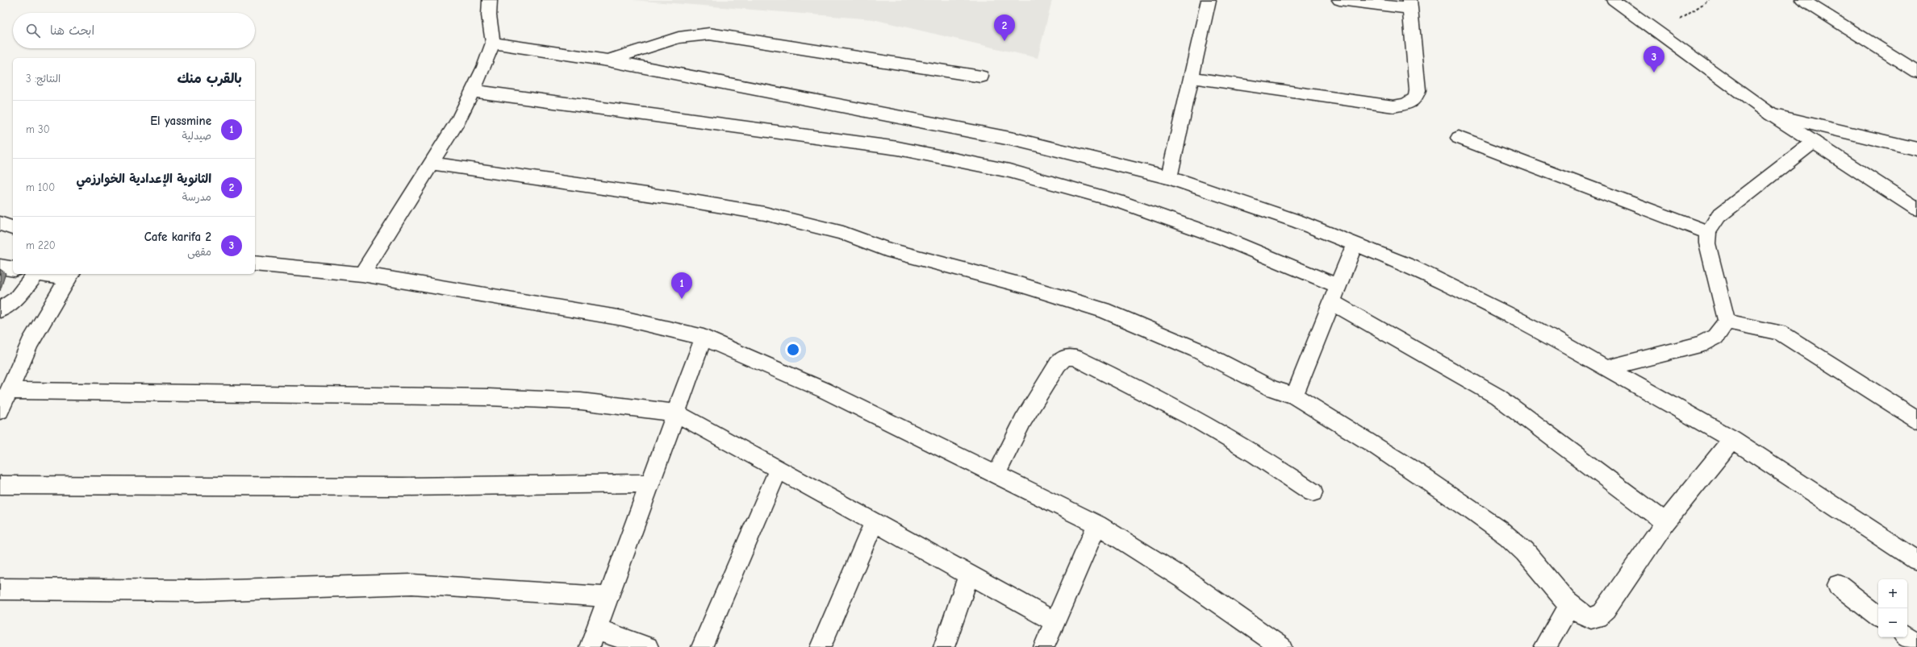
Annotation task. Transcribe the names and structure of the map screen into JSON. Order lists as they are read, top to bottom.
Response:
{
  "page": {
    "search": "ابحث هنا",
    "pins": ["2", "3", "1"],
    "heading": ["بالقرب منك", "النتائج: 3"],
    "list": [
      {
        "mark": "1",
        "name": "El yassmine",
        "note": "صيدلية",
        "value": "30 m"
      },
      {
        "mark": "2",
        "name": "الثانوية الإعدادية الخوارزمي",
        "note": "مدرسة",
        "value": "100 m"
      },
      {
        "mark": "3",
        "name": "Cafe karifa 2",
        "note": "مقهى",
        "value": "220 m"
      }
    ],
    "map_buttons": ["+", "−"]
  }
}
